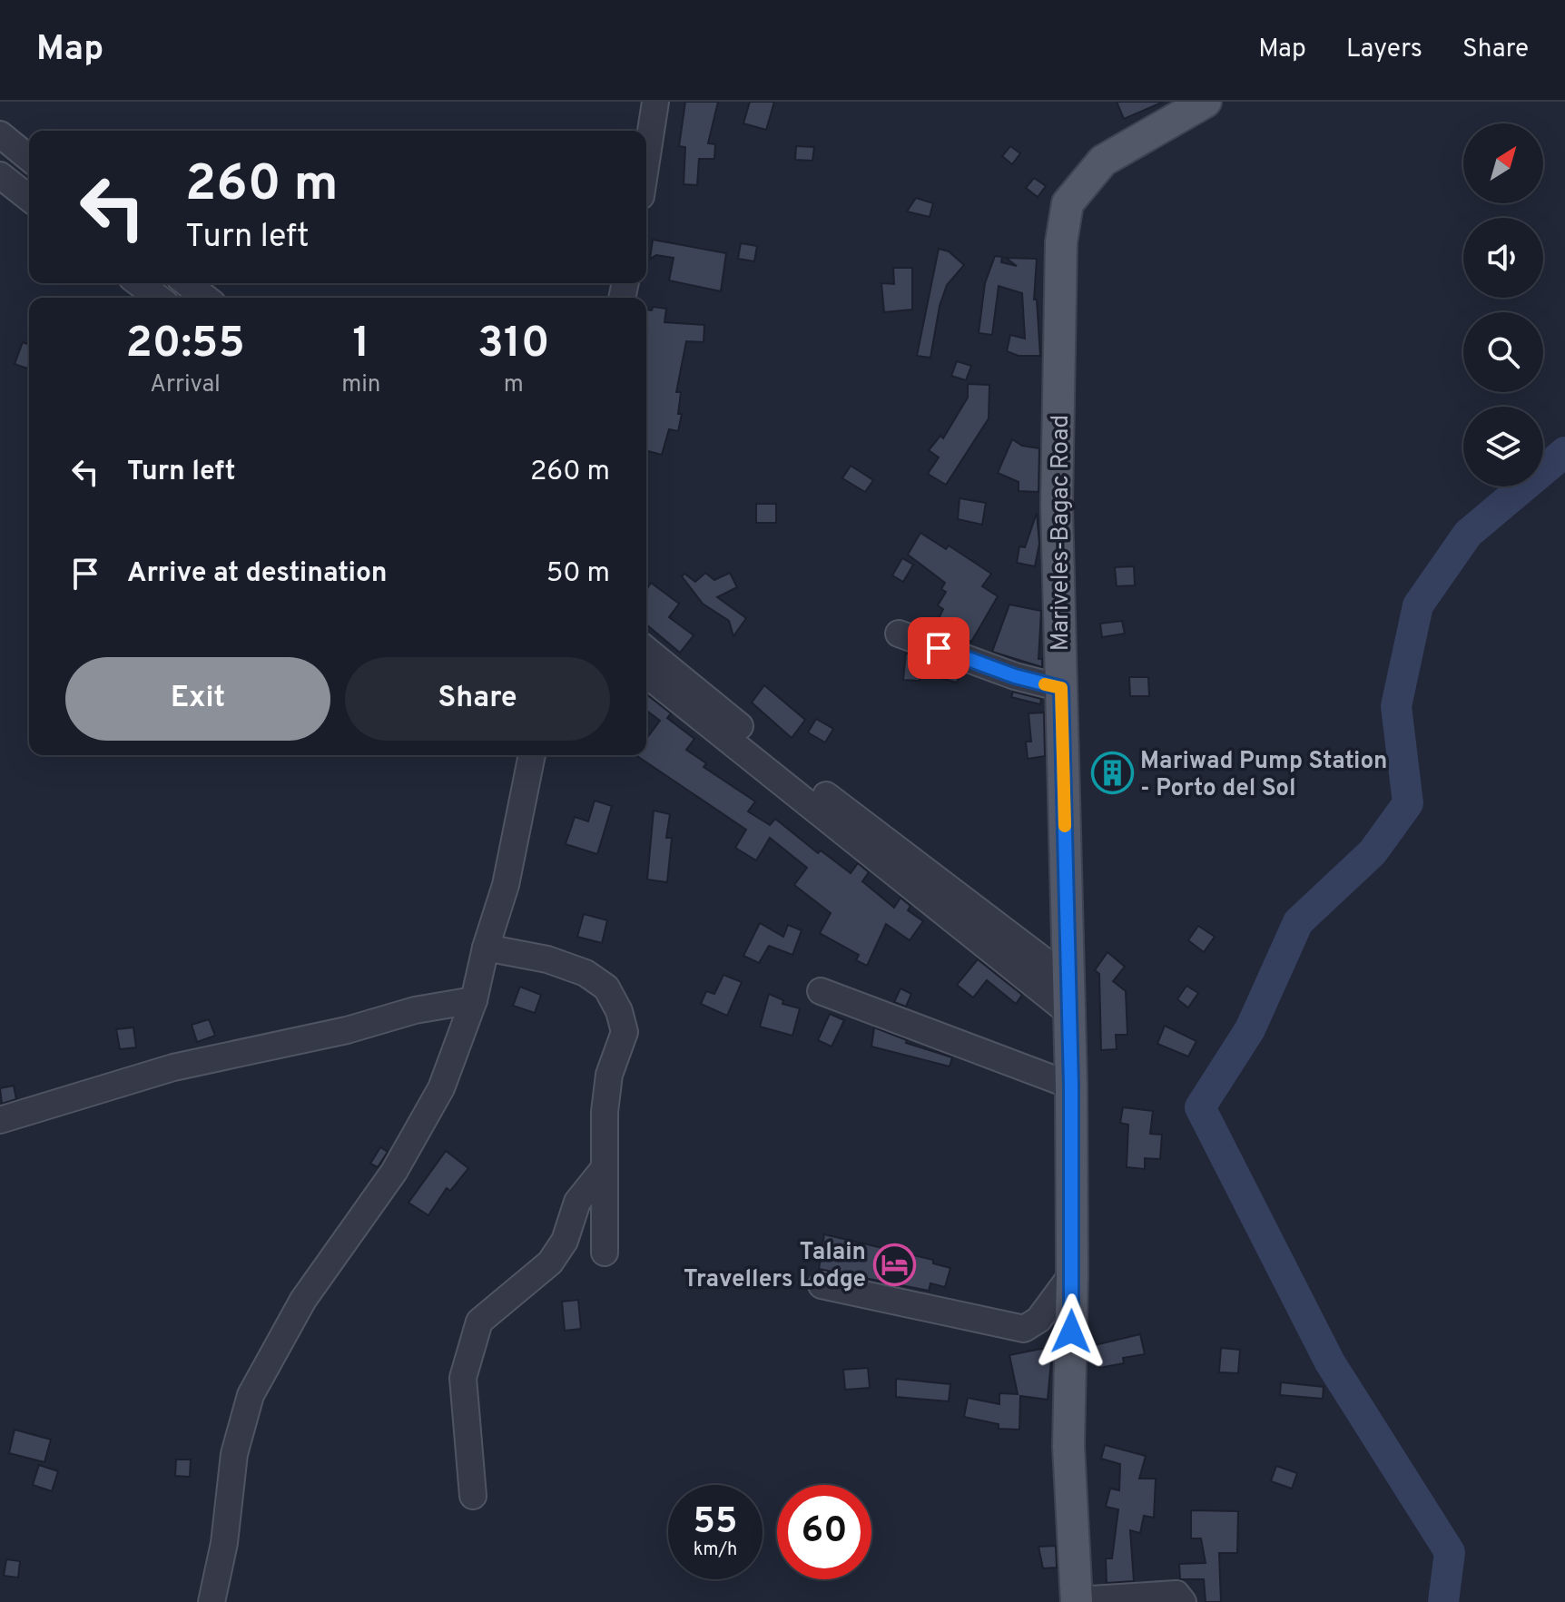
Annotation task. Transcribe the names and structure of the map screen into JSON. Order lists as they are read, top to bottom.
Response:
{
  "streets": {
    "main road": ["Mariveles-Bagac Road"]
  },
  "places": {
    "building": ["Mariwad Pump Station - Porto del Sol"],
    "hotel": ["Talain Travellers Lodge"]
  },
  "north": "top right",
  "page": {
    "header": "Map",
    "nav": ["Map", "Layers", "Share"],
    "turn": ["260 m", "Turn left"],
    "eta": [
      "20:55",
      "Arrival",
      "1",
      "min",
      "310",
      "m"
    ],
    "list": [
      {
        "name": "Turn left",
        "value": "260 m"
      },
      {
        "name": "Arrive at destination",
        "value": "50 m"
      }
    ],
    "buttons": ["Exit", "Share"],
    "speed": "55 km/h",
    "limit": "60"
  }
}
